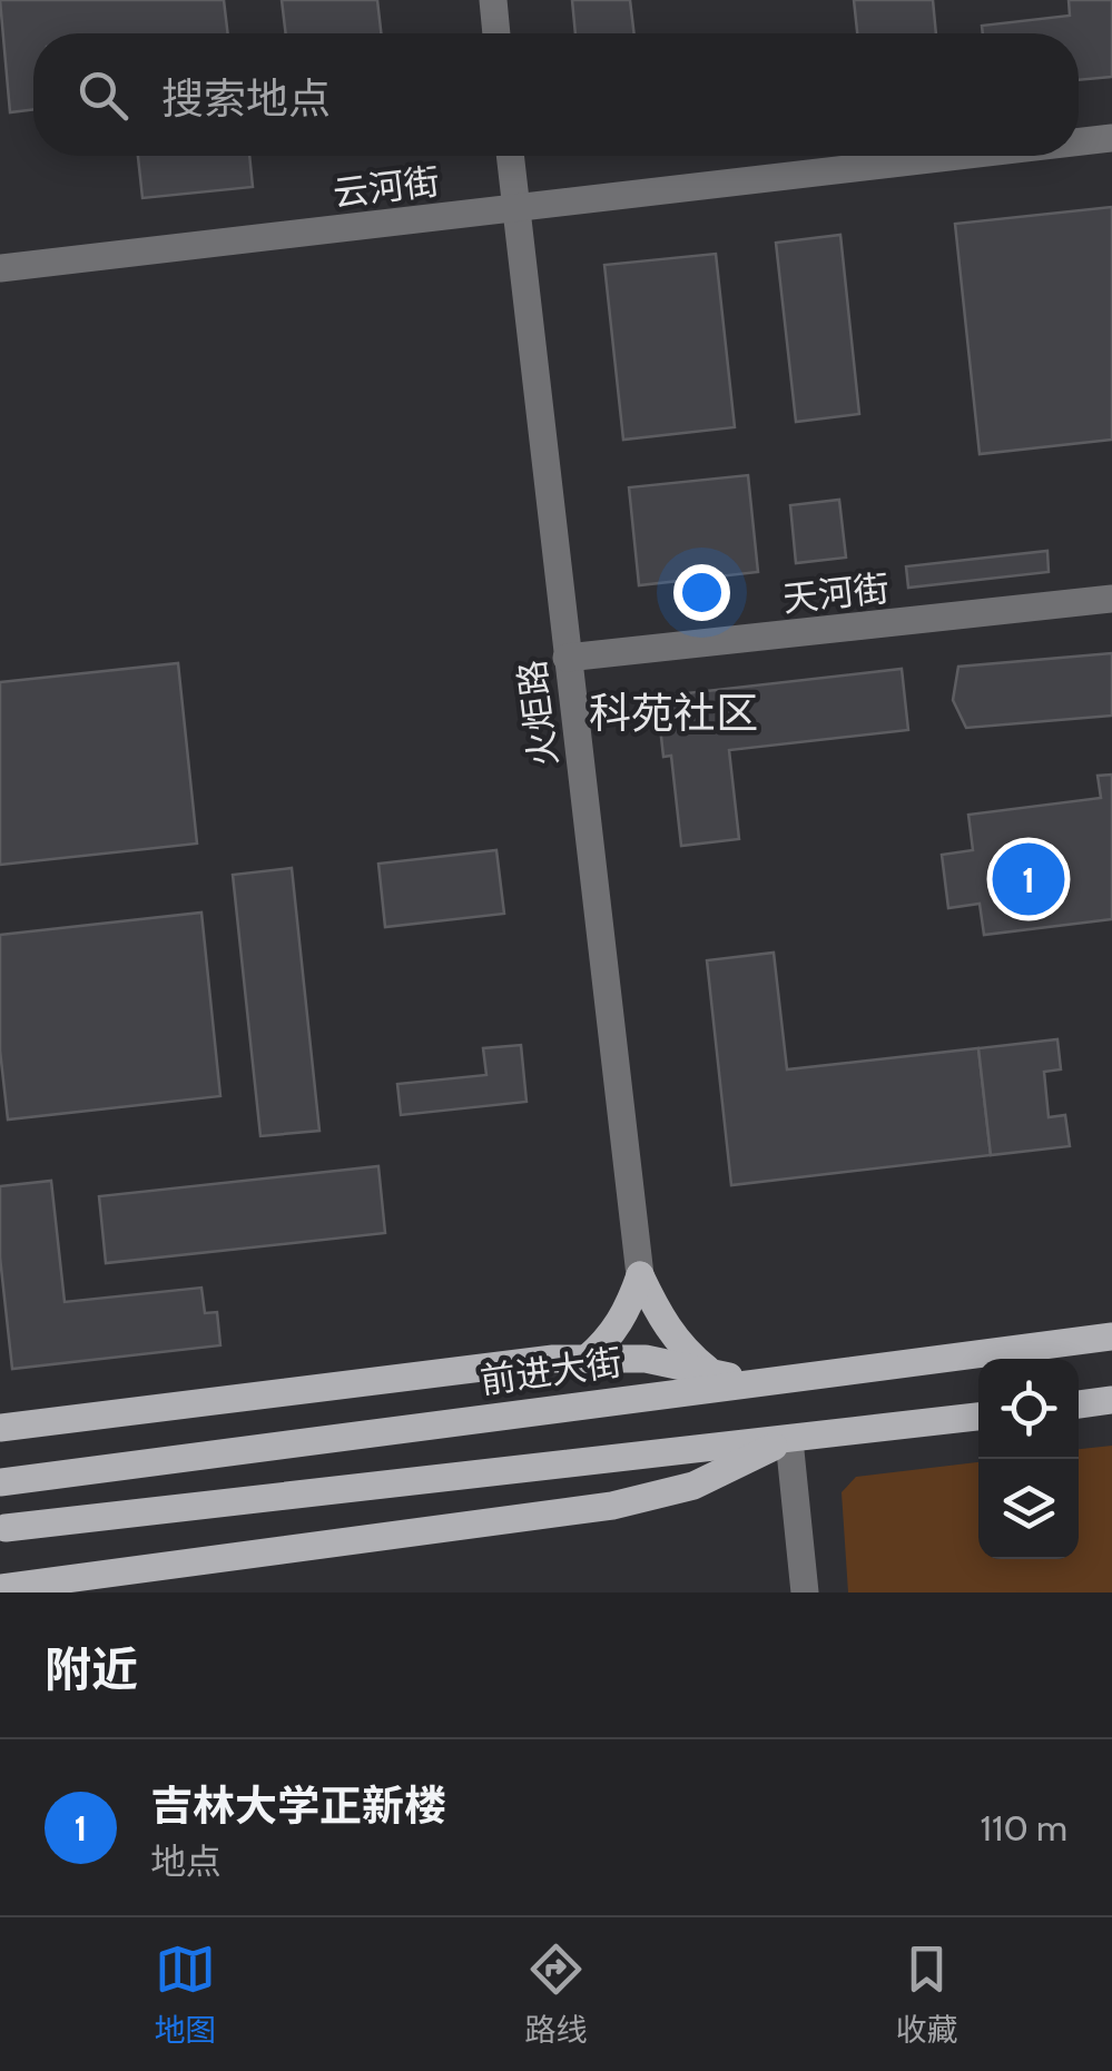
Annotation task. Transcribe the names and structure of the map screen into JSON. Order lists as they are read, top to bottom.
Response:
{
  "streets": {
    "main road": ["前进大街"],
    "street": ["云河街", "天河街", "火炬路"]
  },
  "crossings": [
    ["云河街", "火炬路"],
    ["天河街", "火炬路"]
  ],
  "districts": ["科苑社区"],
  "page": {
    "search": "搜索地点",
    "pins": "1",
    "heading": "附近",
    "list": [
      {
        "mark": "1",
        "name": "吉林大学正新楼",
        "note": "地点",
        "value": "110 m"
      }
    ],
    "nav": ["地图", "路线", "收藏"]
  }
}
